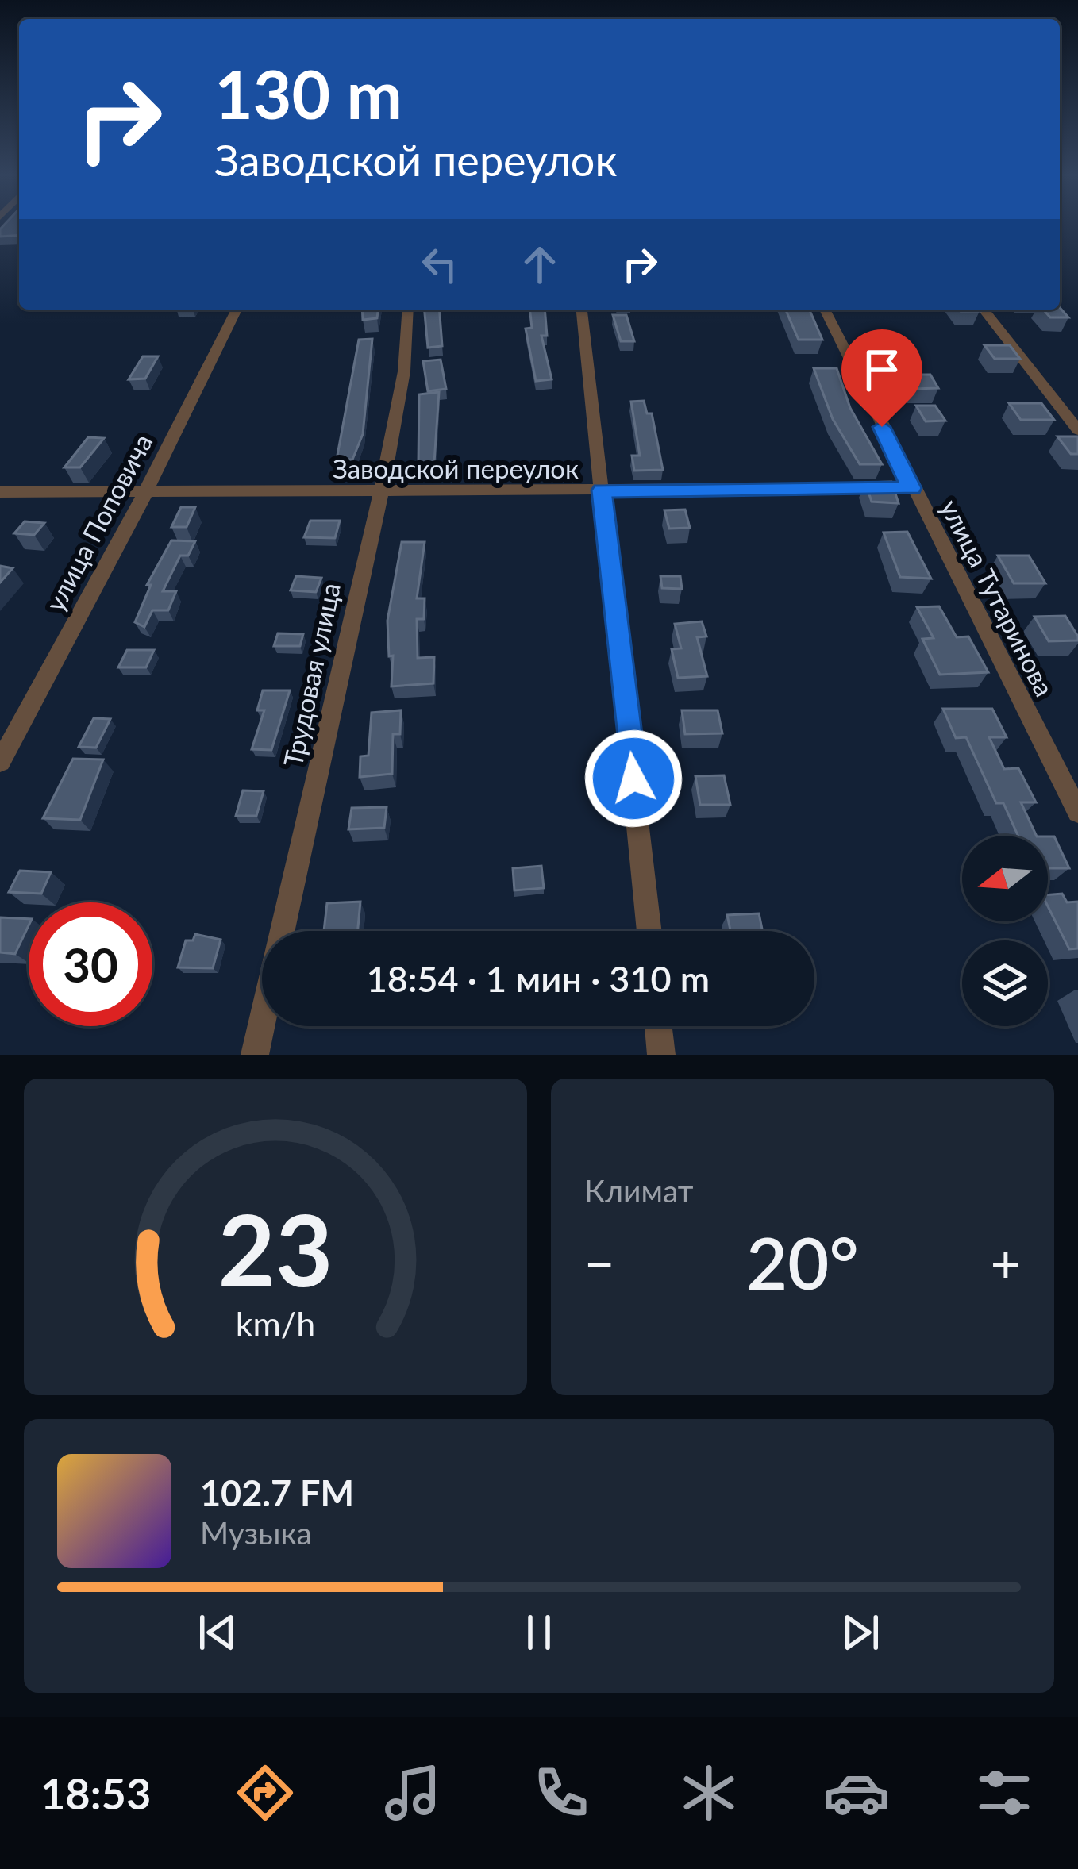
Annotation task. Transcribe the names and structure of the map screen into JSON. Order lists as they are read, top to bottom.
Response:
{
  "streets": {
    "street": [
      "Заводской переулок",
      "улица Поповича",
      "улица Тутаринова",
      "Трудовая улица"
    ]
  },
  "crossings": [
    ["Заводской переулок", "улица Поповича"],
    ["Заводской переулок", "улица Тутаринова"],
    ["Заводской переулок", "Трудовая улица"]
  ],
  "north": "left",
  "page": {
    "turn": ["130 m", "Заводской переулок"],
    "limit": "30",
    "trip": "18:54 · 1 мин · 310 m",
    "tile": "Климат",
    "heat": ["−", "20°", "+"],
    "song": ["102.7 FM", "Музыка"],
    "tabs": "18:53",
    "gauge": ["23", "km/h"]
  }
}
